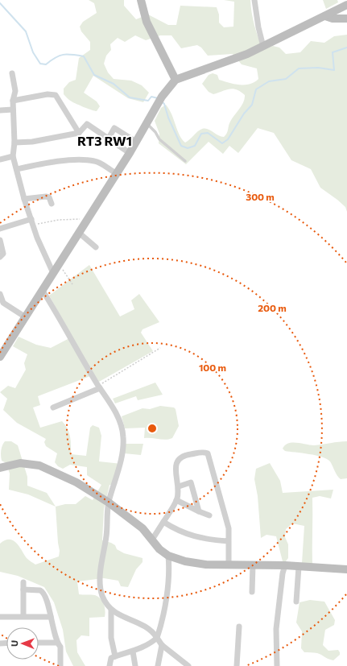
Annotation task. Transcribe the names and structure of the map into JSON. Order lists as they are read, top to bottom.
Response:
{
  "districts": ["RT3 RW1"],
  "north": "left",
  "rings": ["300 m", "200 m", "100 m"]
}
